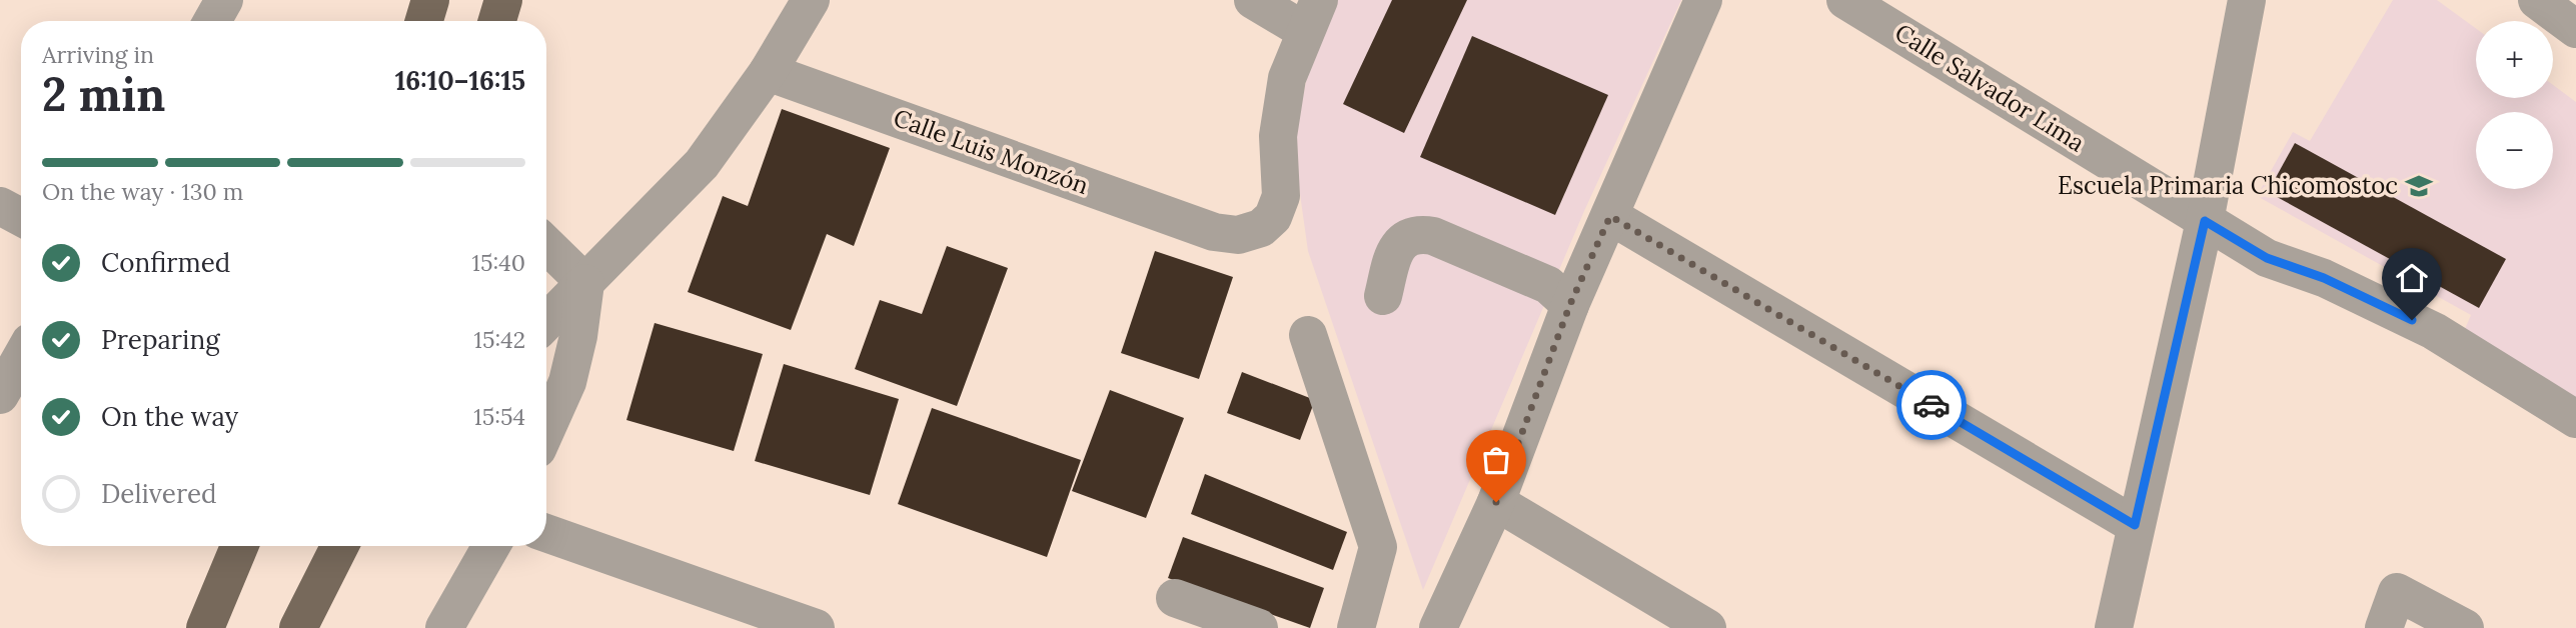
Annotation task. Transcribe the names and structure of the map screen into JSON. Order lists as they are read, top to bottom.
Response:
{
  "streets": {
    "street": ["Calle Salvador Lima", "Calle Luis Monzón"]
  },
  "places": {
    "school or university": ["Escuela Primaria Chicomostoc"]
  },
  "page": {
    "map_buttons": ["+", "−"],
    "heading": ["2 min", "Arriving in", "16:10–16:15"],
    "bar": "On the way · 130 m",
    "list": [
      ["Confirmed", "15:40"],
      ["Preparing", "15:42"],
      ["On the way", "15:54"],
      "Delivered"
    ]
  }
}
